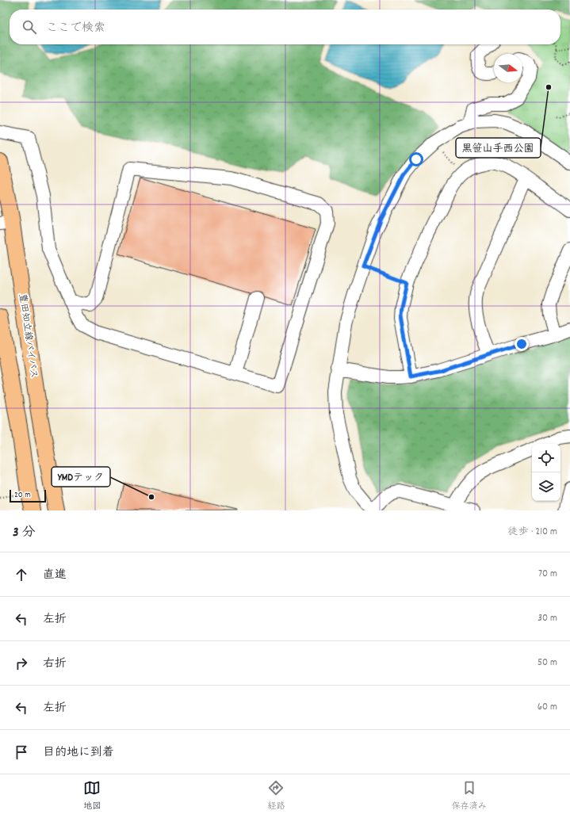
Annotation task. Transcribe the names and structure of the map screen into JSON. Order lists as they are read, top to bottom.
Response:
{
  "streets": {
    "main road": ["豊田知立線バイパス"]
  },
  "places": ["黒笹山手西公園", "YMDテック"],
  "scale_bar": "20 m",
  "north": "right",
  "page": {
    "search": "ここで検索",
    "scale": "20 m",
    "heading": ["3 分", "徒歩 · 210 m"],
    "list": [
      ["直進", "70 m"],
      ["左折", "30 m"],
      ["右折", "50 m"],
      ["左折", "60 m"],
      "目的地に到着"
    ],
    "nav": ["地図", "経路", "保存済み"]
  }
}
